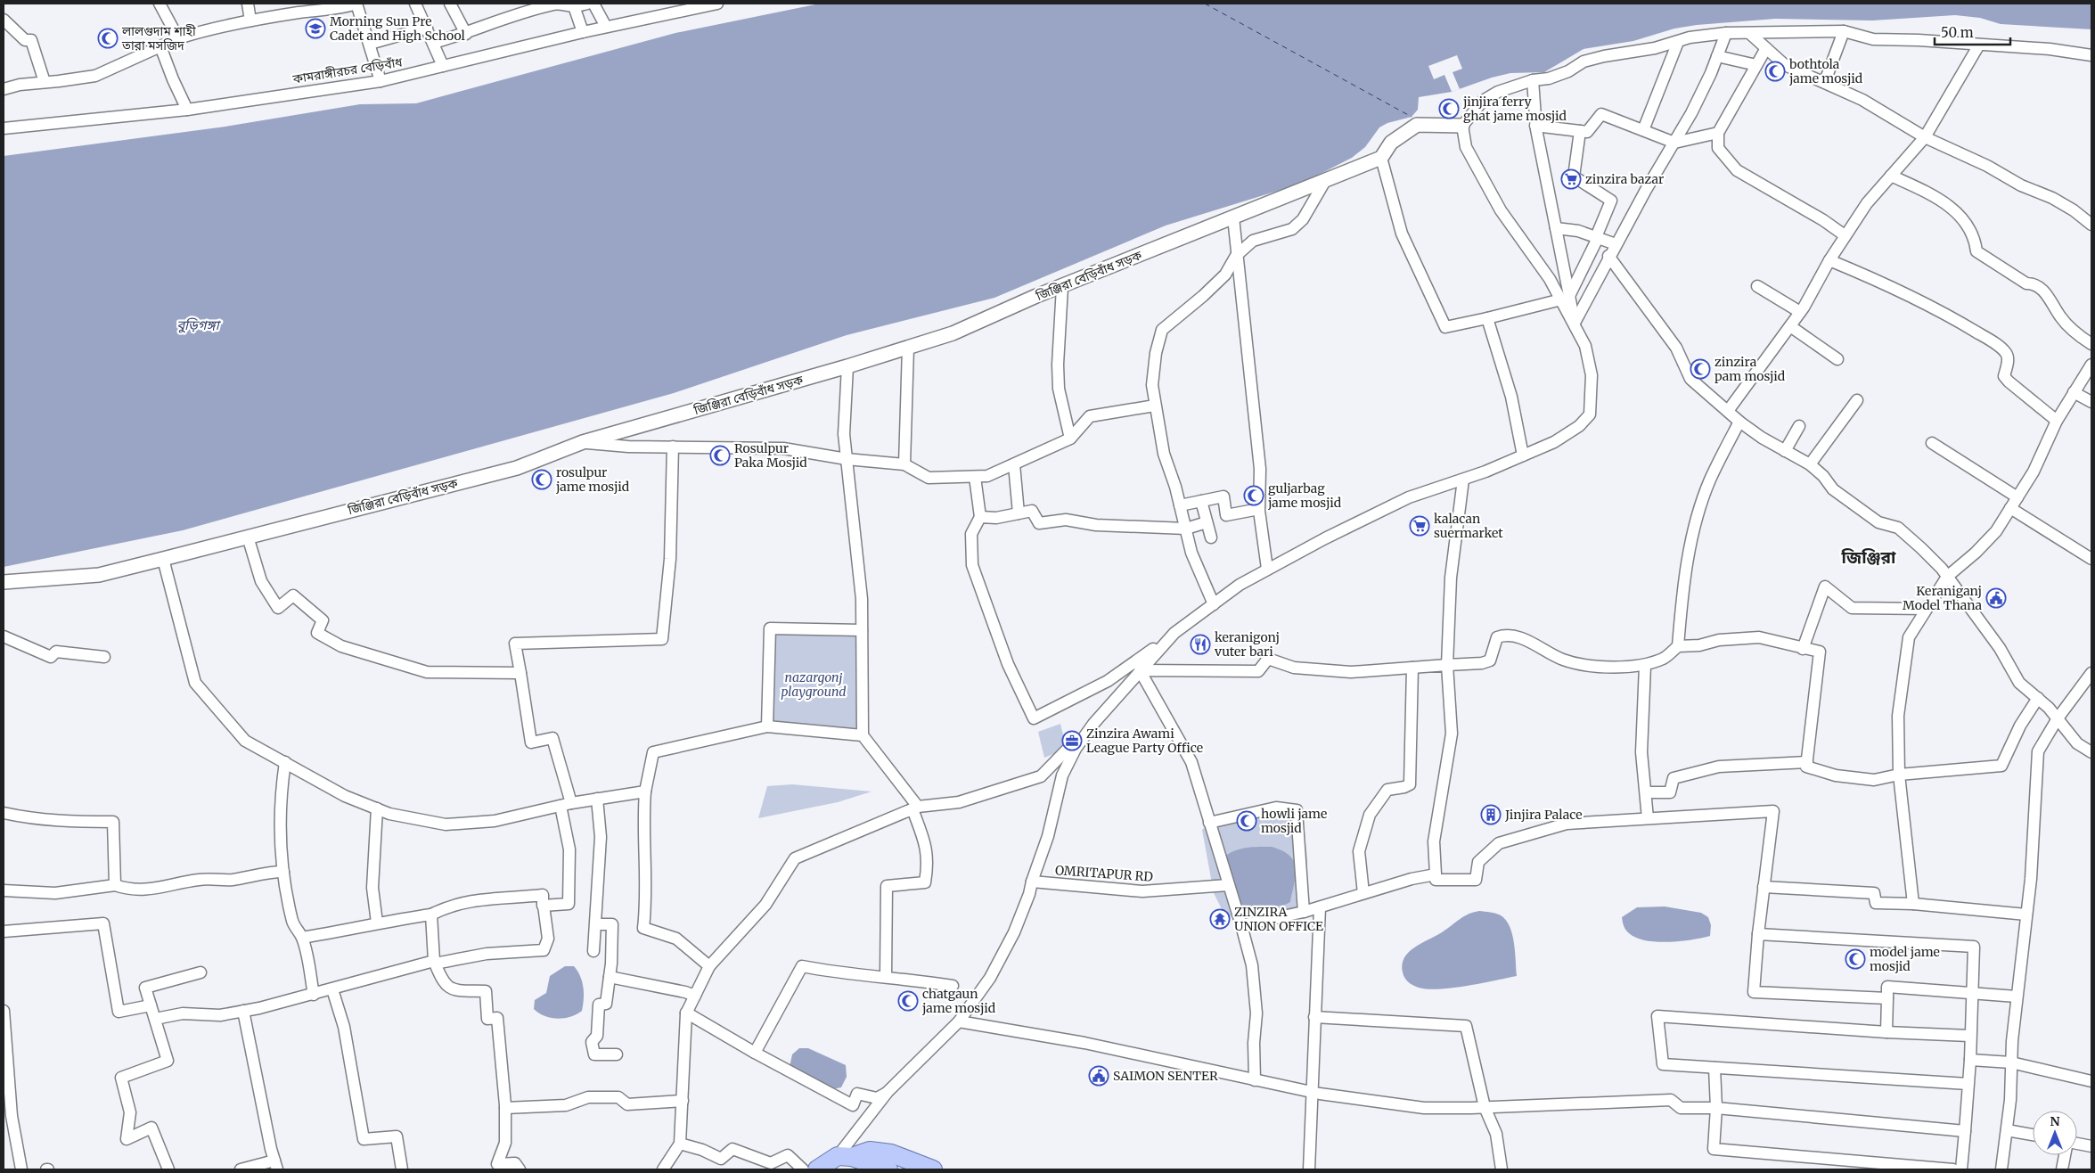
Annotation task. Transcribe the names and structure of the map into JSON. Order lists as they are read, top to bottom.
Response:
{
  "streets": {
    "street": ["কামরাঙ্গীরচর বেড়িবাঁধ", "জিঞ্জিরা বেড়িবাঁধ সড়ক", "OMRITAPUR RD"]
  },
  "districts": ["জিঞ্জিরা"],
  "water": ["বুড়িগঙ্গা"],
  "parks": ["nazargonj playground"],
  "places": {
    "school or university": ["Morning Sun Pre Cadet and High School"],
    "mosque": [
      "লালগুদাম শাহী তারা মসজিদ",
      "bothtola jame mosjid",
      "jinjira ferry ghat jame mosjid",
      "zinzira pam mosjid",
      "Rosulpur Paka Mosjid",
      "rosulpur jame mosjid",
      "guljarbag jame mosjid",
      "howli jame mosjid",
      "model jame mosjid",
      "chatgaun jame mosjid"
    ],
    "supermarket": ["zinzira bazar", "kalacan suermarket"],
    "public building": ["Keraniganj Model Thana", "SAIMON SENTER"],
    "restaurant": ["keranigonj vuter bari"],
    "office": ["Zinzira Awami League Party Office"],
    "building": ["Jinjira Palace"],
    "temple": ["ZINZIRA UNION OFFICE"]
  },
  "scale_bar": "50 m",
  "north": "top"
}
